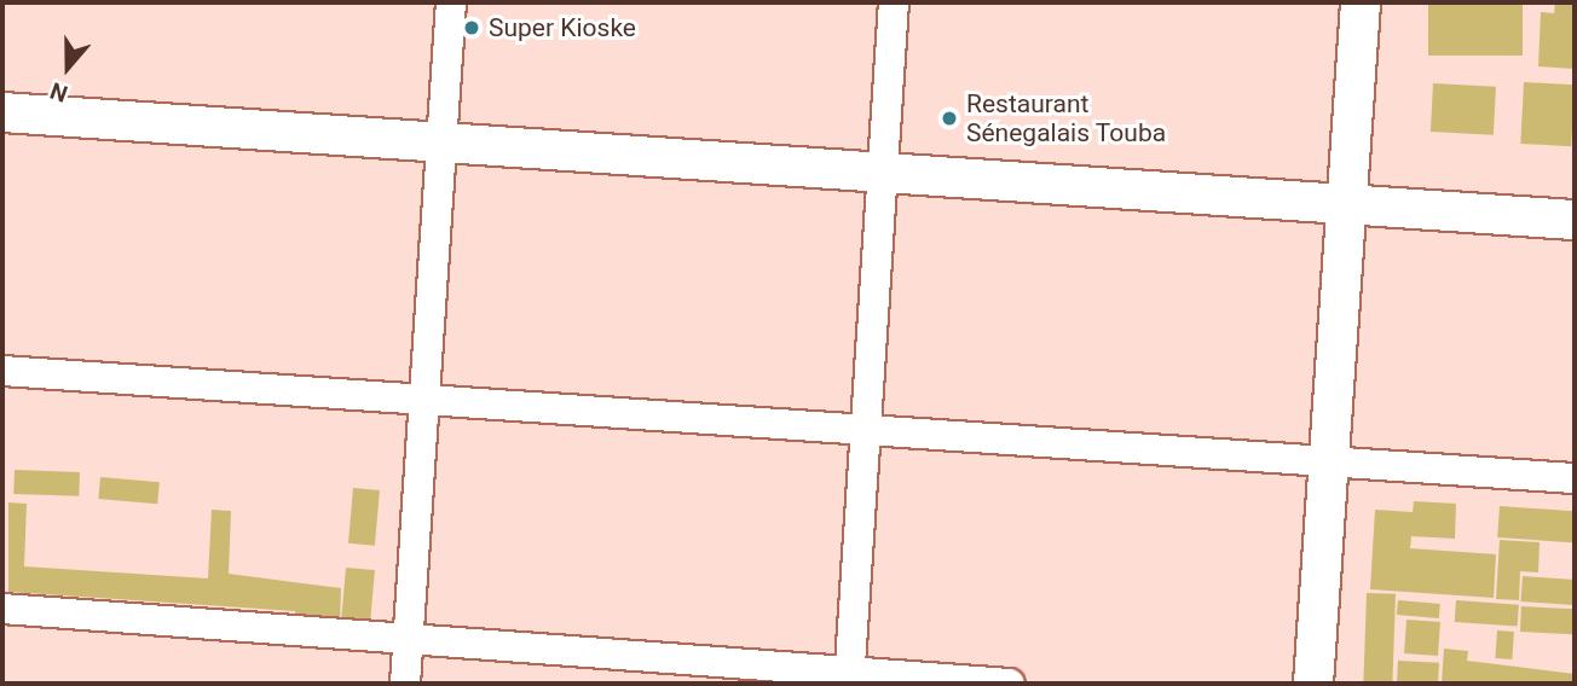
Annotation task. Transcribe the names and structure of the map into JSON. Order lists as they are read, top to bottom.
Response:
{
  "places": ["Super Kioske", "Restaurant Sénegalais Touba"],
  "north": "bottom"
}
